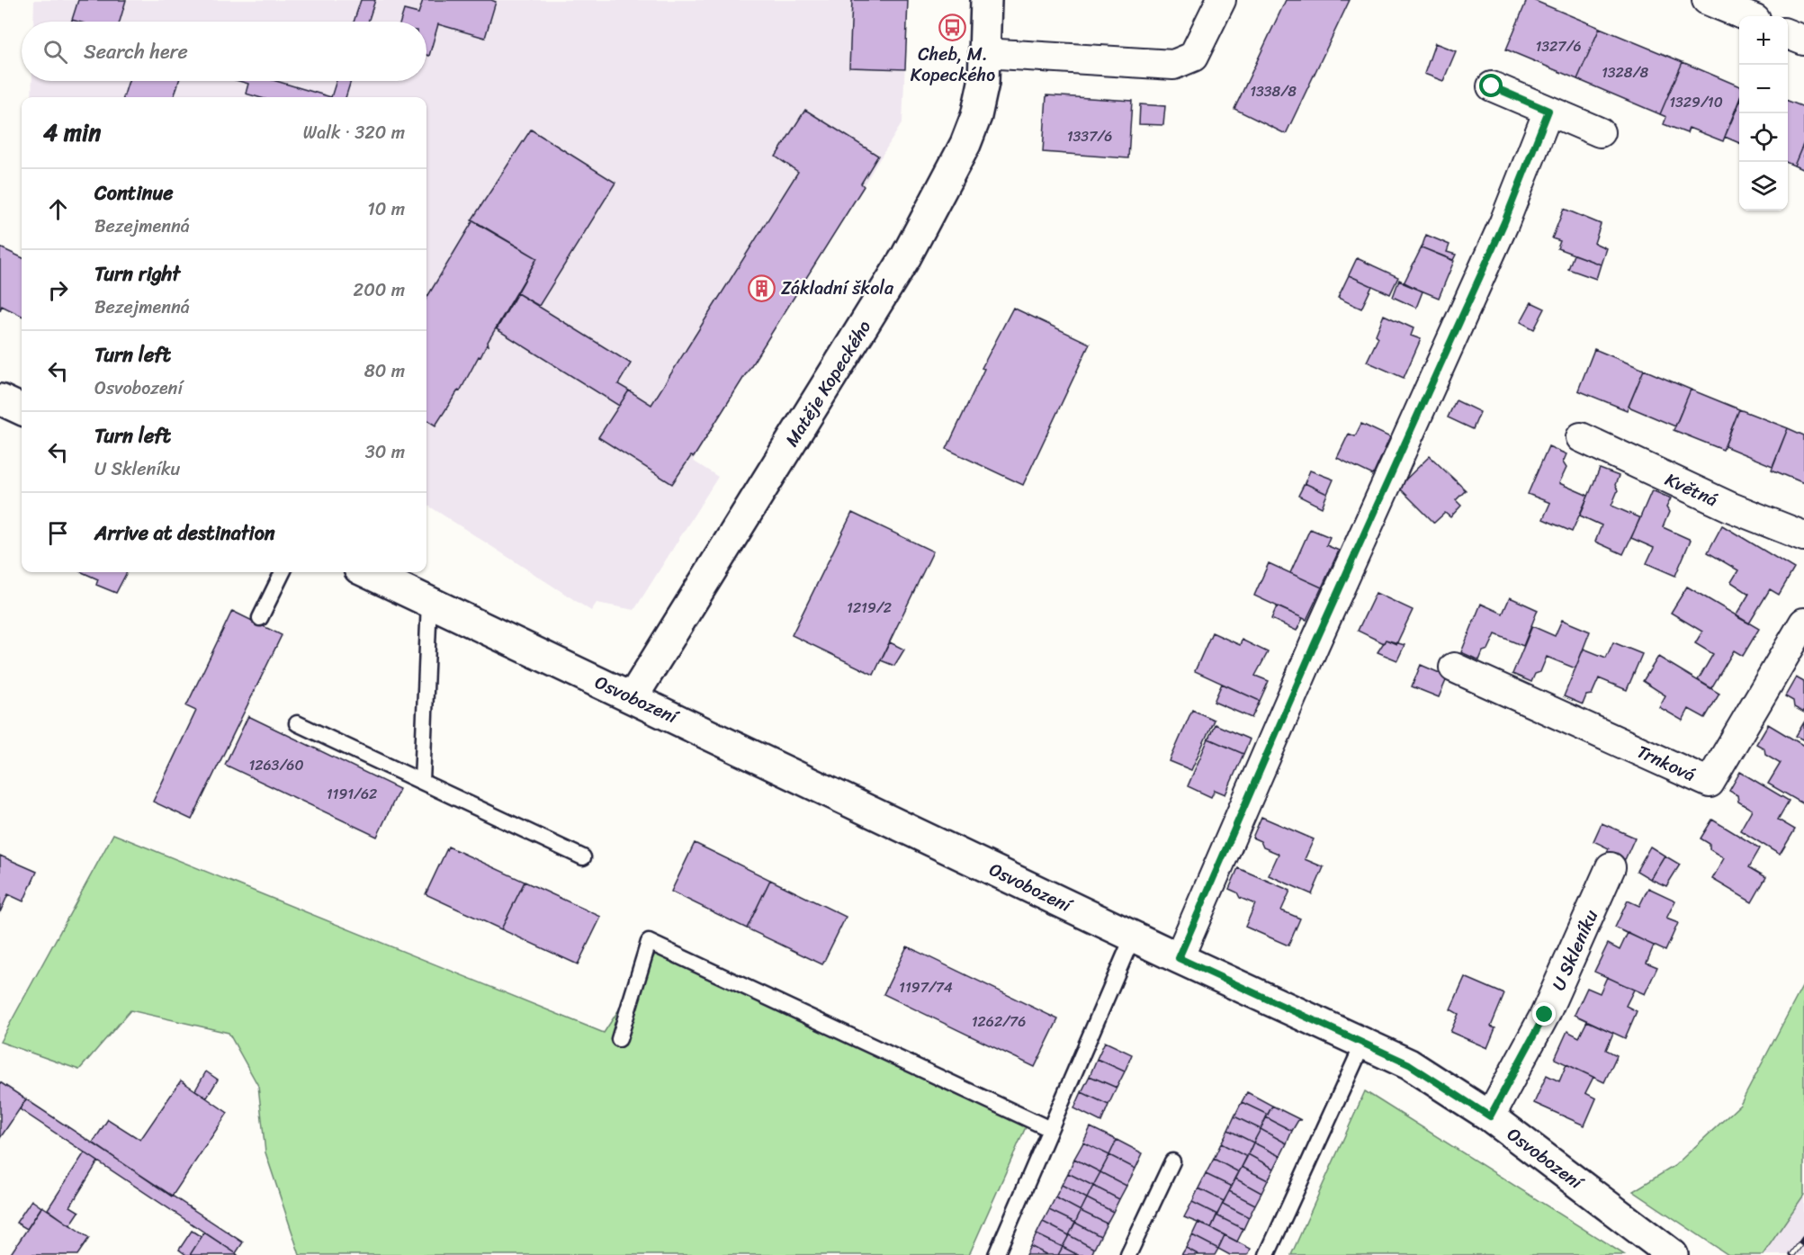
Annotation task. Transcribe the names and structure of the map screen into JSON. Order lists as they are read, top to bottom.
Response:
{
  "streets": {
    "street": [
      "Matěje Kopeckého",
      "Květná",
      "Osvobození",
      "Trnková",
      "U Skleníku"
    ]
  },
  "crossings": [
    ["Matěje Kopeckého", "Osvobození"],
    ["Osvobození", "U Skleníku"]
  ],
  "places": {
    "bus stop": ["Cheb, M. Kopeckého"],
    "building": ["Základní škola"]
  },
  "house_numbers": [
    "1327/6",
    "1328/8",
    "1338/8",
    "1329/10",
    "1337/6",
    "1219/2",
    "1263/60",
    "1191/62",
    "1197/74",
    "1262/76"
  ],
  "page": {
    "map_buttons": ["+", "−"],
    "search": "Search here",
    "heading": ["4 min", "Walk · 320 m"],
    "list": [
      ["Continue", "Bezejmenná", "10 m"],
      ["Turn right", "Bezejmenná", "200 m"],
      ["Turn left", "Osvobození", "80 m"],
      ["Turn left", "U Skleníku", "30 m"],
      "Arrive at destination"
    ]
  }
}
